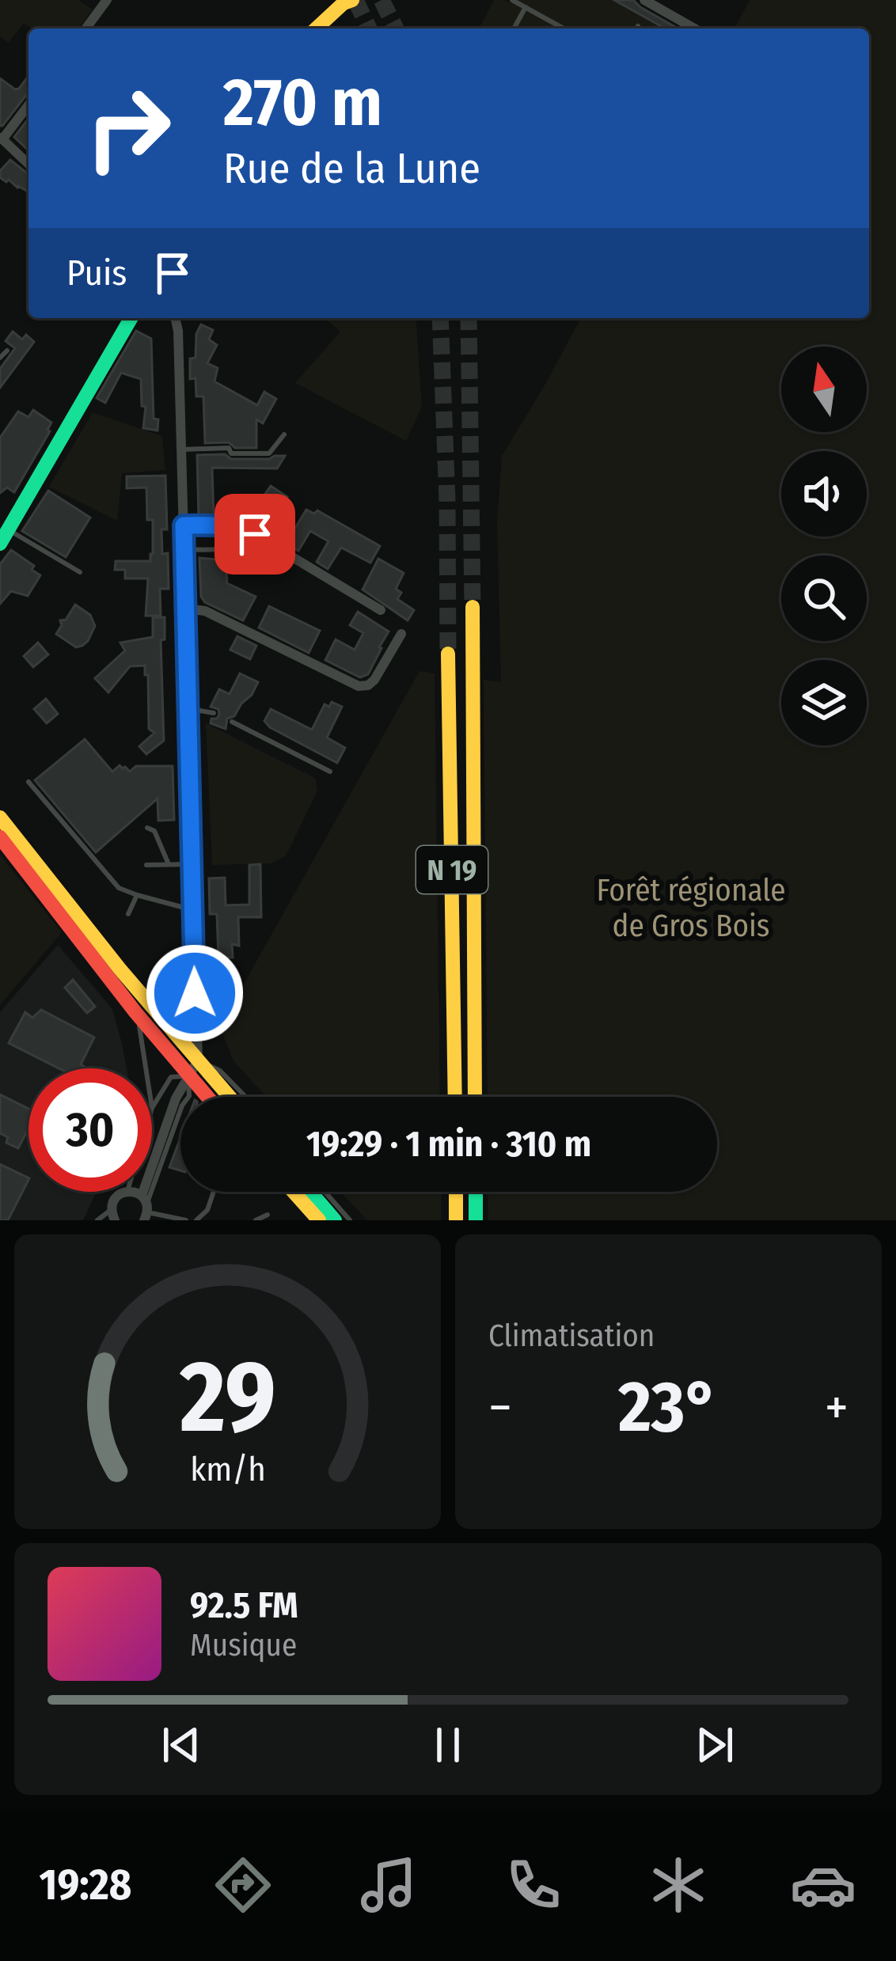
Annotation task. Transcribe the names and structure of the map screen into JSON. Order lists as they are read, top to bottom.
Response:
{
  "streets": {
    "main road": ["N 19"]
  },
  "parks": ["Forêt régionale de Gros Bois"],
  "north": "top",
  "page": {
    "turn": ["270 m", "Rue de la Lune"],
    "then": "Puis",
    "limit": "30",
    "trip": "19:29 · 1 min · 310 m",
    "tile": "Climatisation",
    "heat": ["−", "23°", "+"],
    "song": ["92.5 FM", "Musique"],
    "tabs": "19:28",
    "gauge": ["29", "km/h"]
  }
}
